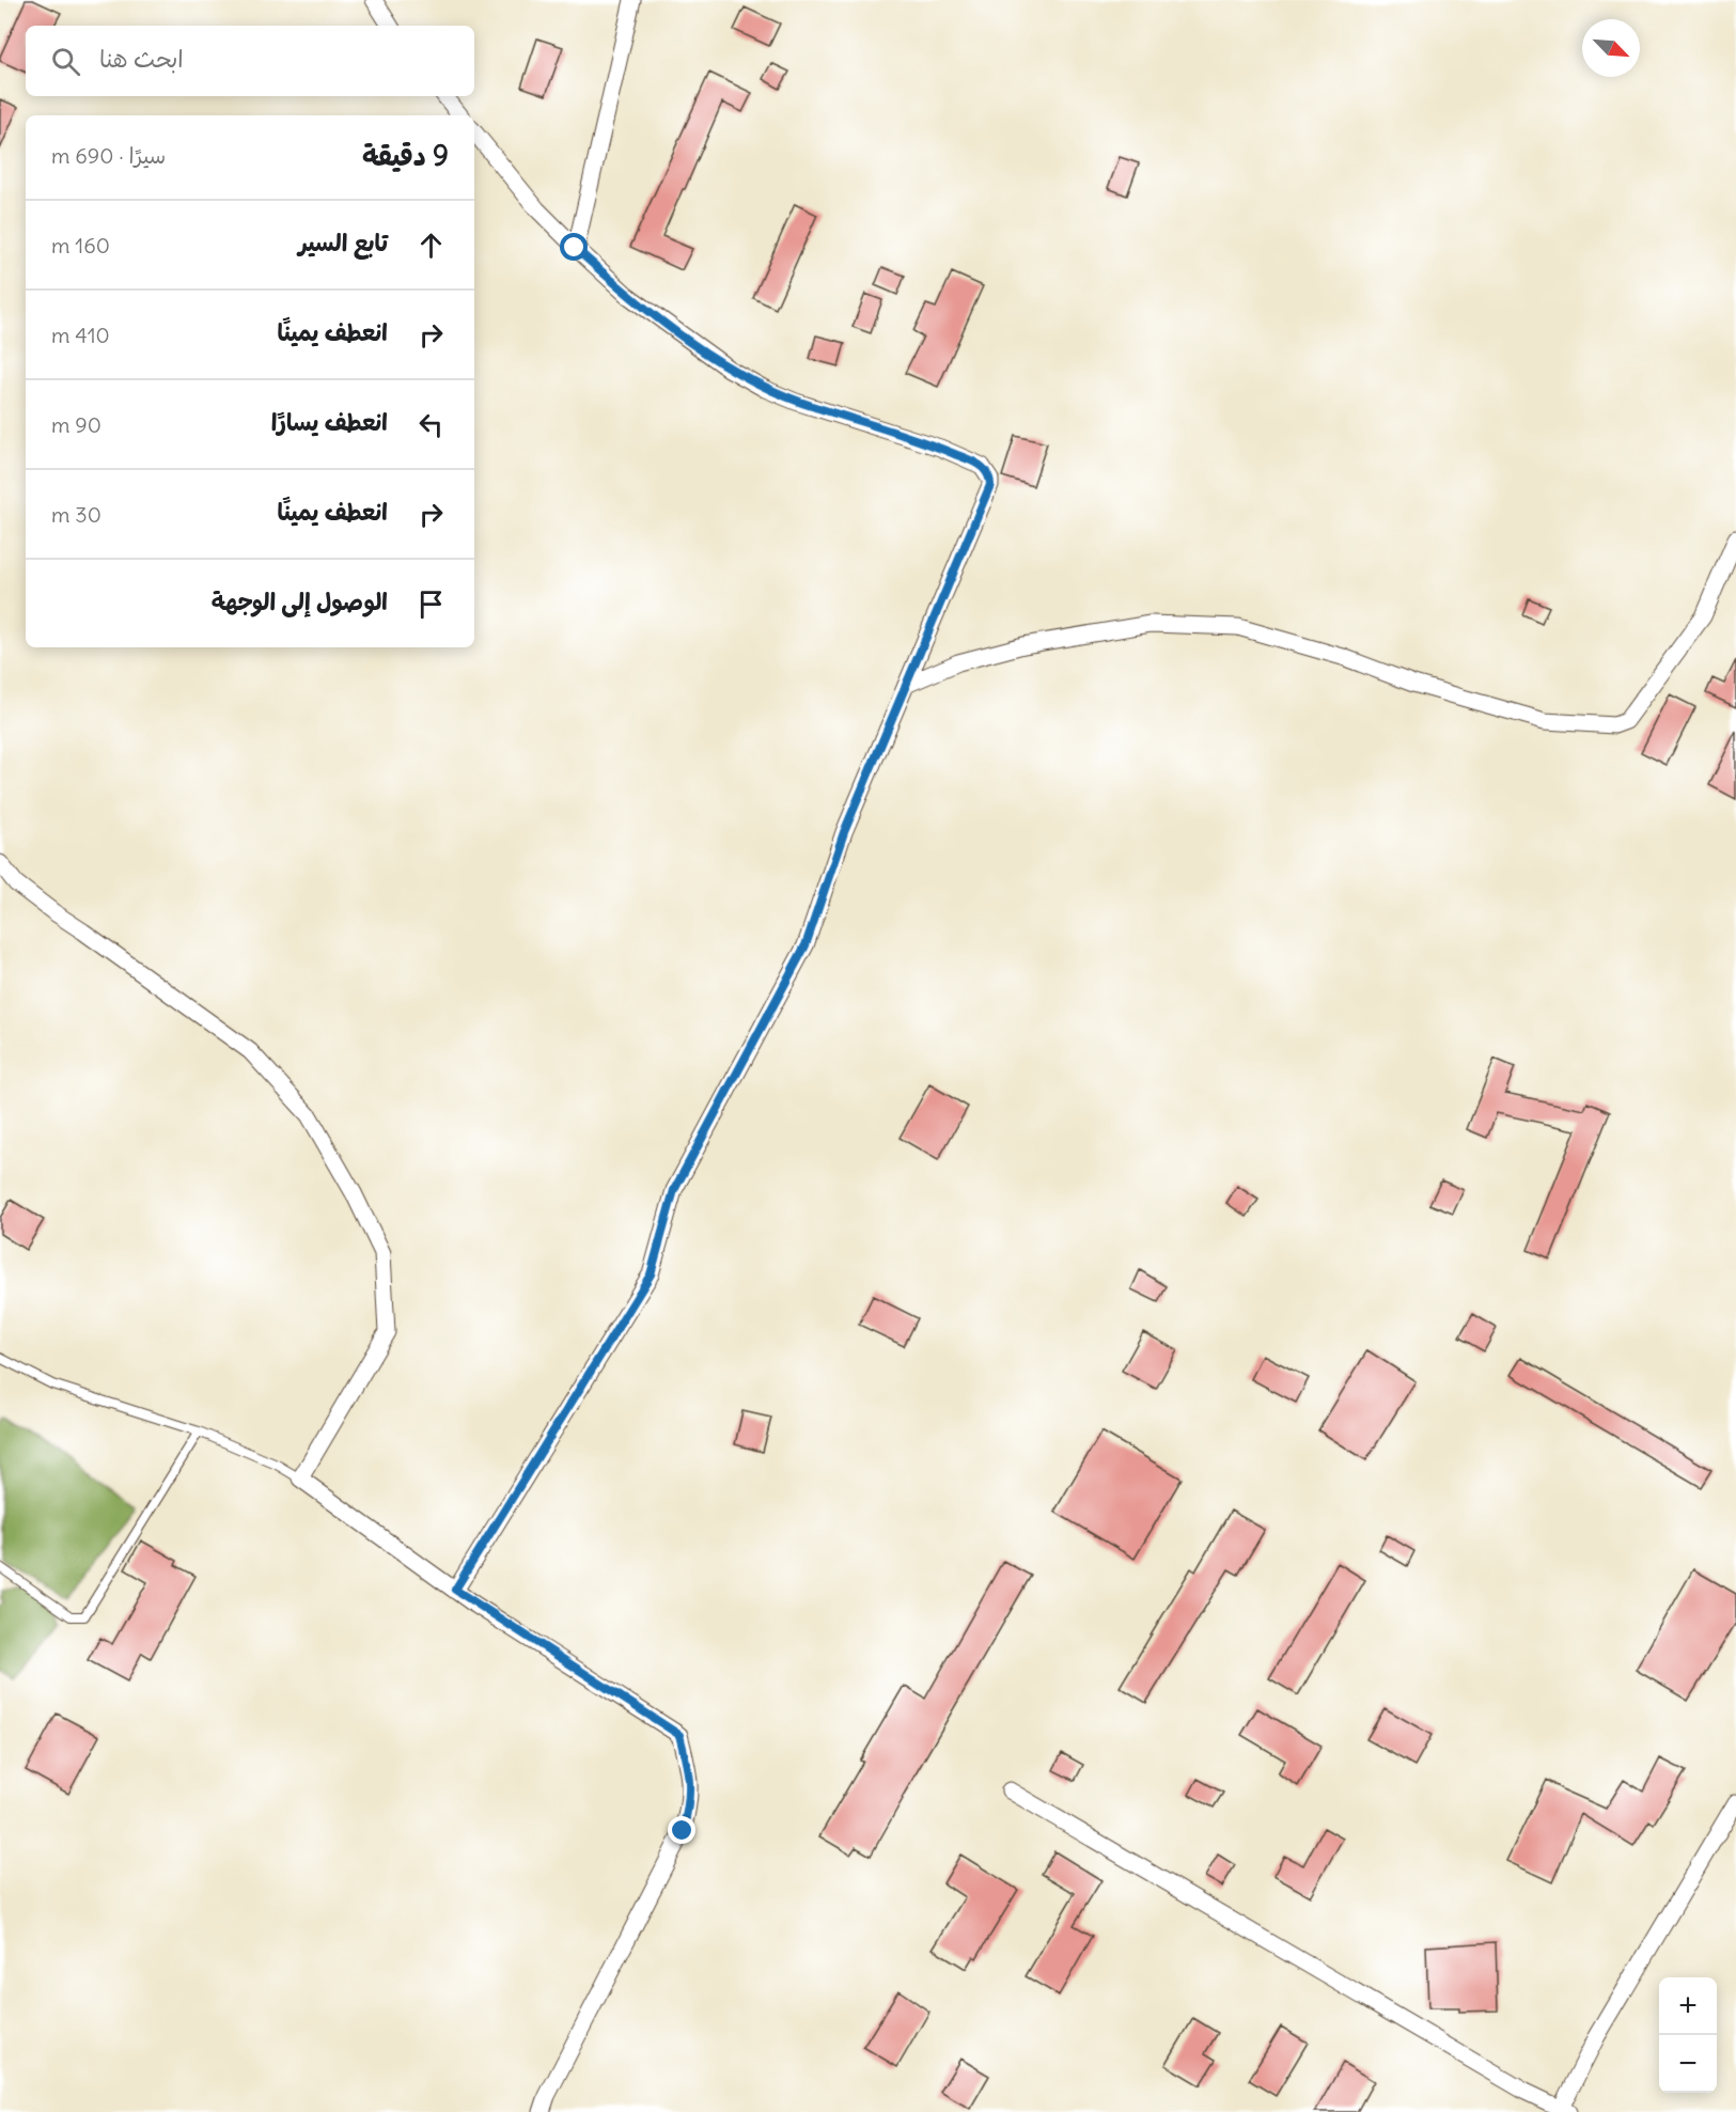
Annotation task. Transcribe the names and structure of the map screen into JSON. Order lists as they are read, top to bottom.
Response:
{
  "north": "bottom right",
  "page": {
    "search": "ابحث هنا",
    "heading": ["9 دقيقة", "سيرًا · 690 m"],
    "list": [
      ["تابع السير", "160 m"],
      ["انعطف يمينًا", "410 m"],
      ["انعطف يسارًا", "90 m"],
      ["انعطف يمينًا", "30 m"],
      "الوصول إلى الوجهة"
    ],
    "map_buttons": ["+", "−"]
  }
}
